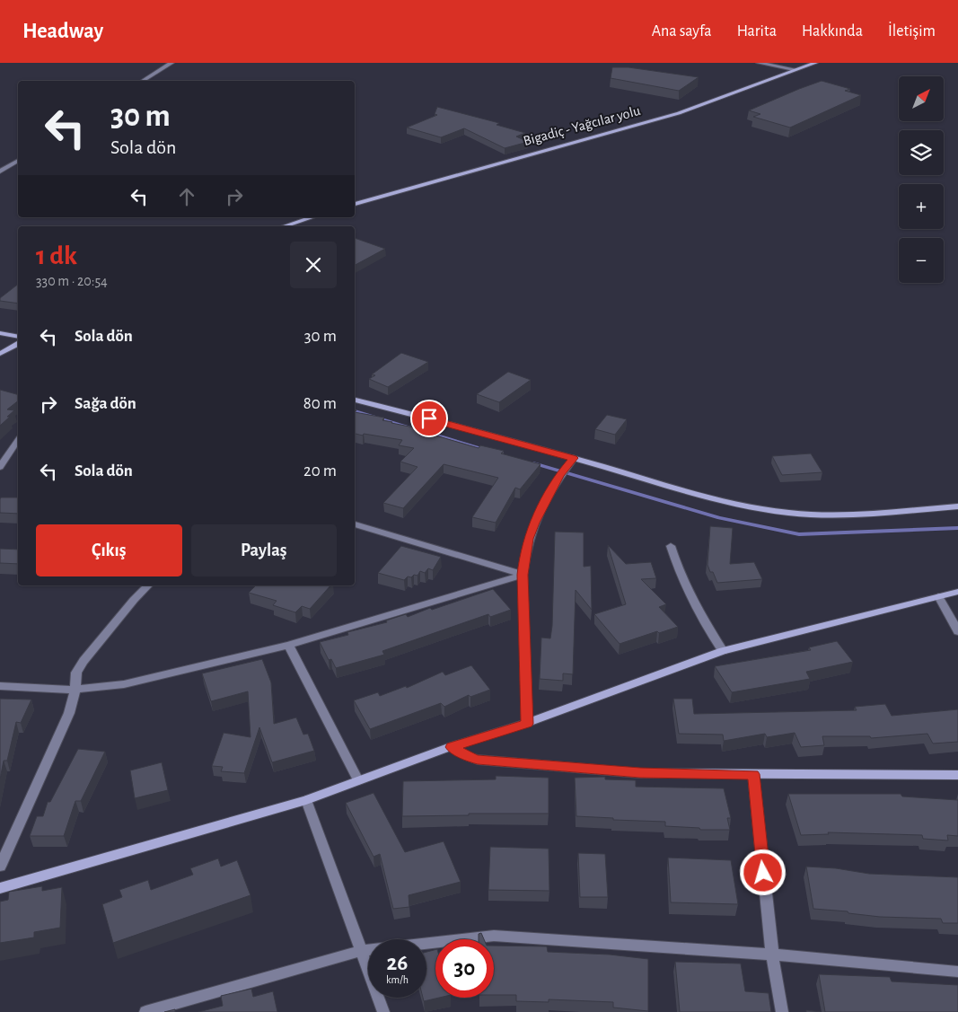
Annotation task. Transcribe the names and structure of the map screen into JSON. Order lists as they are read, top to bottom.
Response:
{
  "streets": {
    "street": ["Bigadiç - Yağcılar yolu"]
  },
  "north": "top right",
  "page": {
    "header": "Headway",
    "nav": [
      "Ana sayfa",
      "Harita",
      "Hakkında",
      "İletişim"
    ],
    "map_buttons": ["+", "−"],
    "turn": ["30 m", "Sola dön"],
    "heading": ["1 dk", "330 m · 20:54"],
    "list": [
      {
        "name": "Sola dön",
        "value": "30 m"
      },
      {
        "name": "Sağa dön",
        "value": "80 m"
      },
      {
        "name": "Sola dön",
        "value": "20 m"
      }
    ],
    "buttons": ["Çıkış", "Paylaş"],
    "speed": "26 km/h",
    "limit": "30"
  }
}
